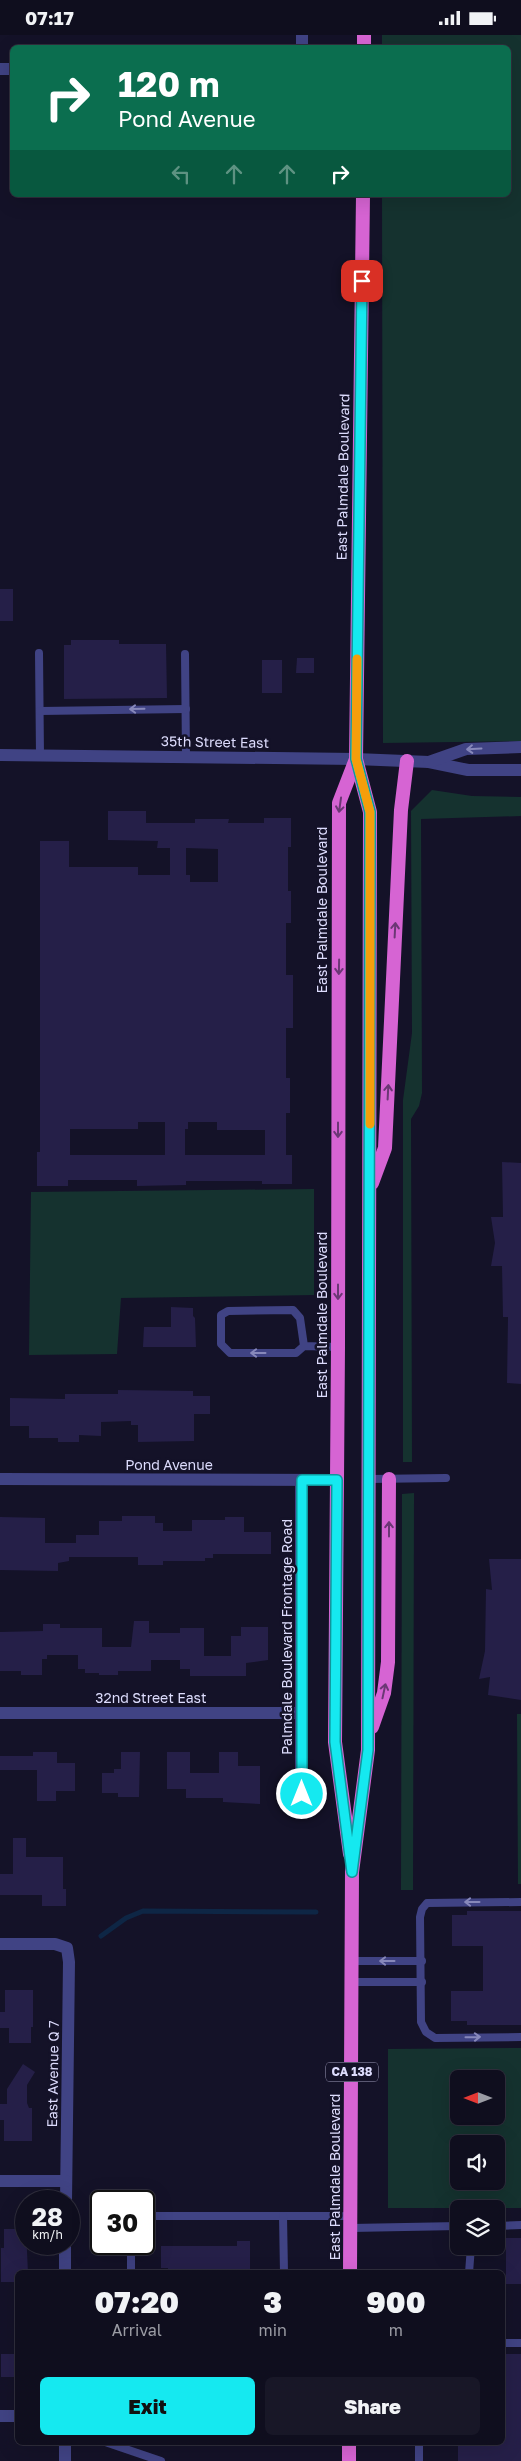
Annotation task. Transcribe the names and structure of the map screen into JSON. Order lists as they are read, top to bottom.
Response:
{
  "streets": {
    "highway": ["East Palmdale Boulevard", "CA 138"],
    "street": [
      "35th Street East",
      "Pond Avenue",
      "Palmdale Boulevard Frontage Road",
      "32nd Street East",
      "East Avenue Q 7"
    ]
  },
  "crossings": [
    ["East Palmdale Boulevard", "35th Street East"],
    ["East Palmdale Boulevard", "Pond Avenue"],
    ["Pond Avenue", "Palmdale Boulevard Frontage Road"],
    ["Palmdale Boulevard Frontage Road", "32nd Street East"]
  ],
  "north": "left",
  "page": {
    "status": "07:17",
    "turn": ["120 m", "Pond Avenue"],
    "speed": "28 km/h",
    "limit": "30",
    "eta": [
      "07:20",
      "Arrival",
      "3",
      "min",
      "900",
      "m"
    ],
    "buttons": ["Exit", "Share"]
  }
}
